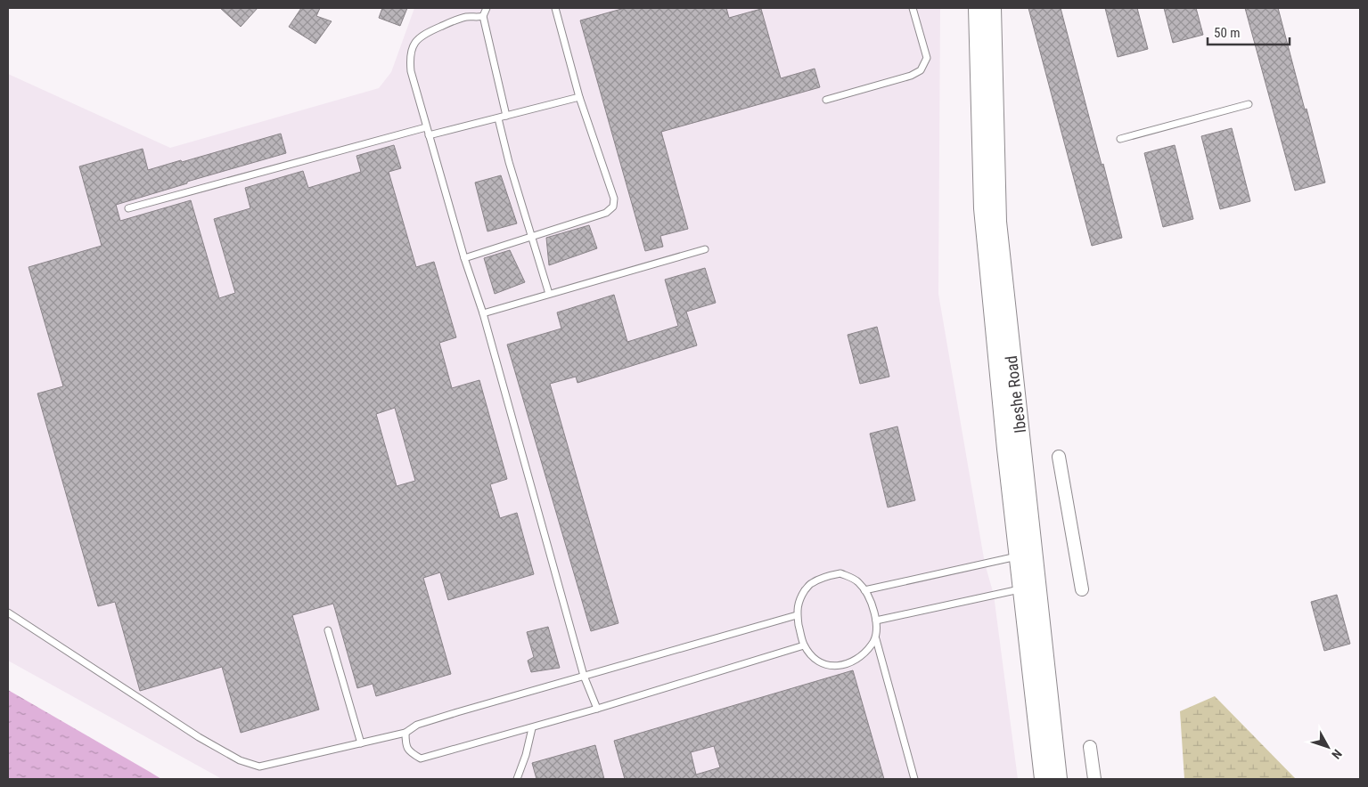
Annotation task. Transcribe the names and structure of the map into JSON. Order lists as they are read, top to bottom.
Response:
{
  "streets": {
    "main road": ["Ibeshe Road"]
  },
  "scale_bar": "50 m",
  "north": "bottom right"
}
